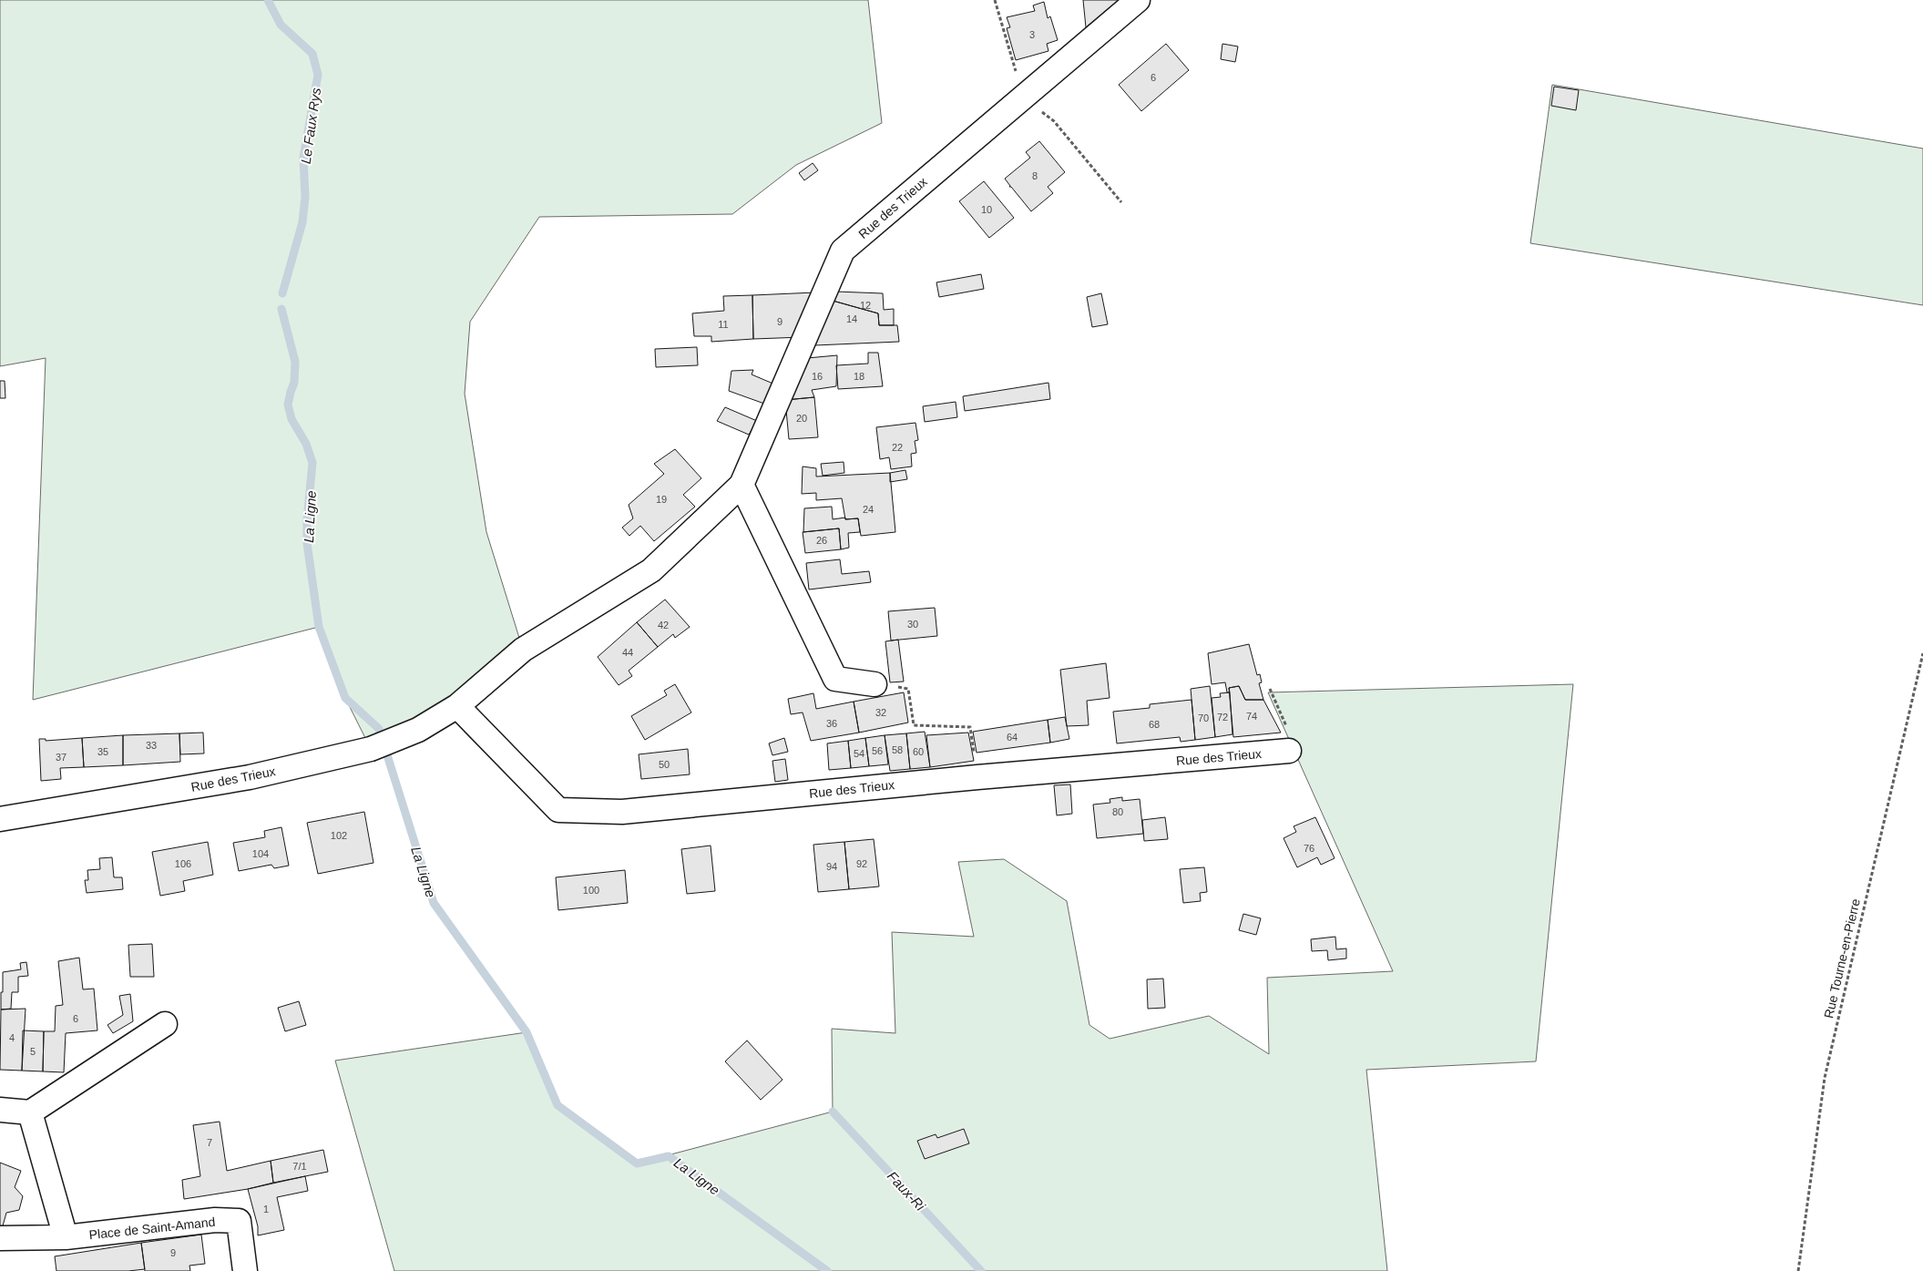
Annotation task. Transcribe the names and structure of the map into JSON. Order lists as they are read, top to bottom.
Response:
{
  "streets": {
    "street": ["Rue des Trieux", "Place de Saint-Amand"],
    "path": ["Rue Tourne-en-Pierre"]
  },
  "water": ["Le Faux Rys", "La Ligne", "Faux-Ri"],
  "house_numbers": [
    "3",
    "6",
    "8",
    "10",
    "12",
    "14",
    "9",
    "11",
    "16",
    "18",
    "20",
    "22",
    "19",
    "24",
    "26",
    "30",
    "42",
    "44",
    "32",
    "74",
    "72",
    "70",
    "36",
    "68",
    "64",
    "33",
    "58",
    "56",
    "35",
    "60",
    "54",
    "37",
    "50",
    "80",
    "102",
    "76",
    "104",
    "106",
    "92",
    "94",
    "100",
    "6",
    "4",
    "5",
    "7",
    "7/1",
    "1",
    "9"
  ]
}
